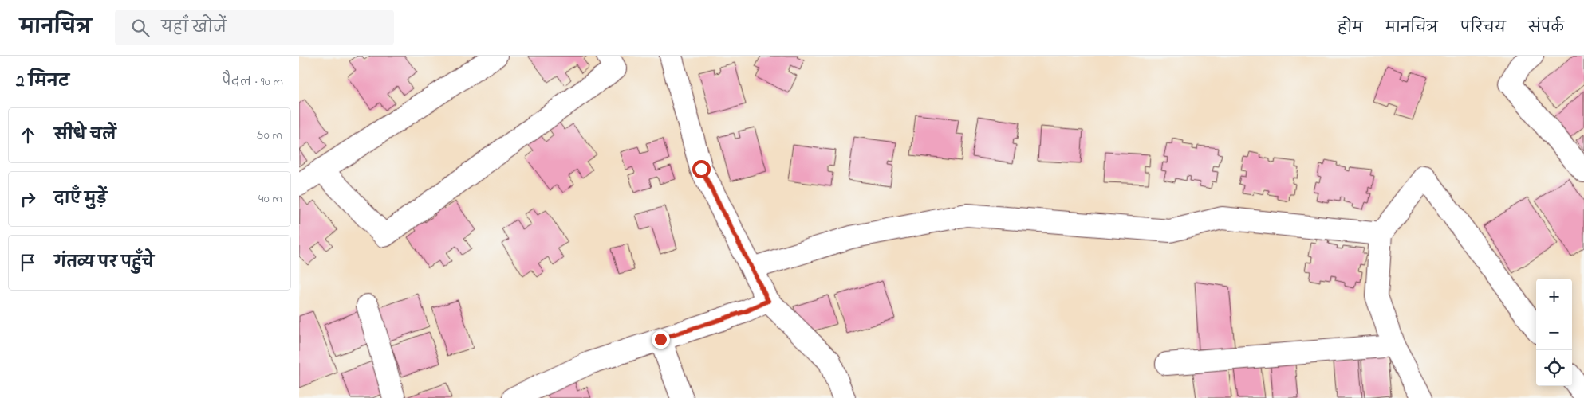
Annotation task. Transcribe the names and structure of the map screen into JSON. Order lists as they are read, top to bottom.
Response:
{
  "page": {
    "header": "मानचित्र",
    "search": "यहाँ खोजें",
    "nav": [
      "होम",
      "मानचित्र",
      "परिचय",
      "संपर्क"
    ],
    "heading": ["2 मिनट", "पैदल · 90 m"],
    "list": [
      ["सीधे चलें", "50 m"],
      ["दाएँ मुड़ें", "40 m"],
      "गंतव्य पर पहुँचे"
    ],
    "map_buttons": ["+", "−"]
  }
}
